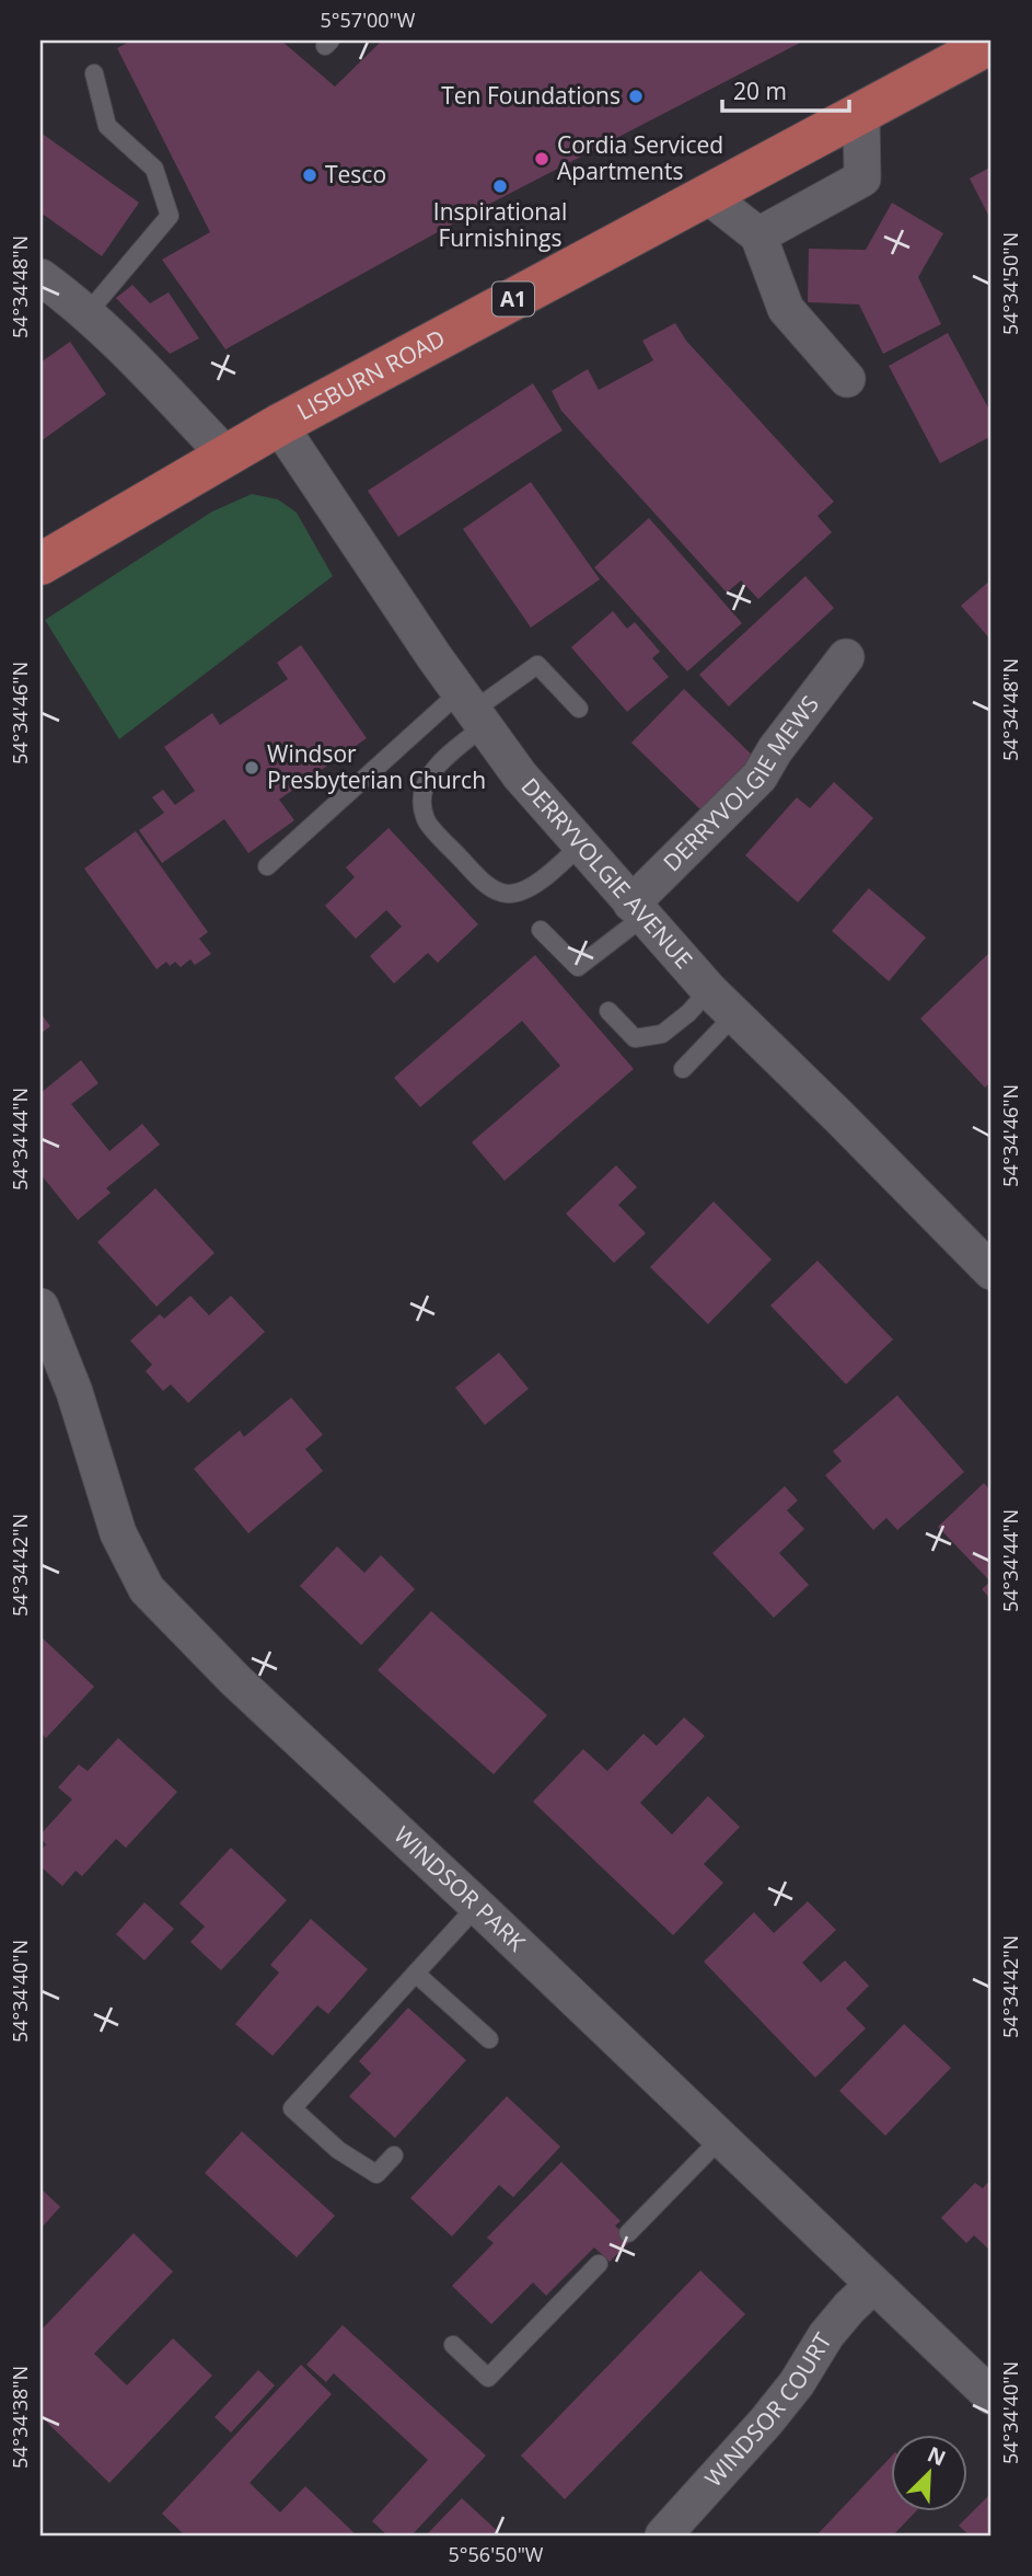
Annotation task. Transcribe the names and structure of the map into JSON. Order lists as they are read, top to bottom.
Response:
{
  "streets": {
    "main road": ["A1", "LISBURN ROAD"],
    "street": [
      "DERRYVOLGIE MEWS",
      "DERRYVOLGIE AVENUE",
      "WINDSOR PARK",
      "WINDSOR COURT"
    ]
  },
  "crossings": [
    ["LISBURN ROAD", "DERRYVOLGIE AVENUE"],
    ["DERRYVOLGIE MEWS", "DERRYVOLGIE AVENUE"],
    ["WINDSOR PARK", "WINDSOR COURT"]
  ],
  "places": [
    "Ten Foundations",
    "Cordia Serviced Apartments",
    "Tesco",
    "Inspirational Furnishings",
    "Windsor Presbyterian Church"
  ],
  "scale_bar": "20 m",
  "north": "top right",
  "coordinates": [
    "5°57'00\"W",
    "54°34'50\"N",
    "54°34'48\"N",
    "54°34'46\"N",
    "54°34'44\"N",
    "54°34'42\"N",
    "54°34'40\"N",
    "54°34'38\"N",
    "5°56'50\"W"
  ]
}
